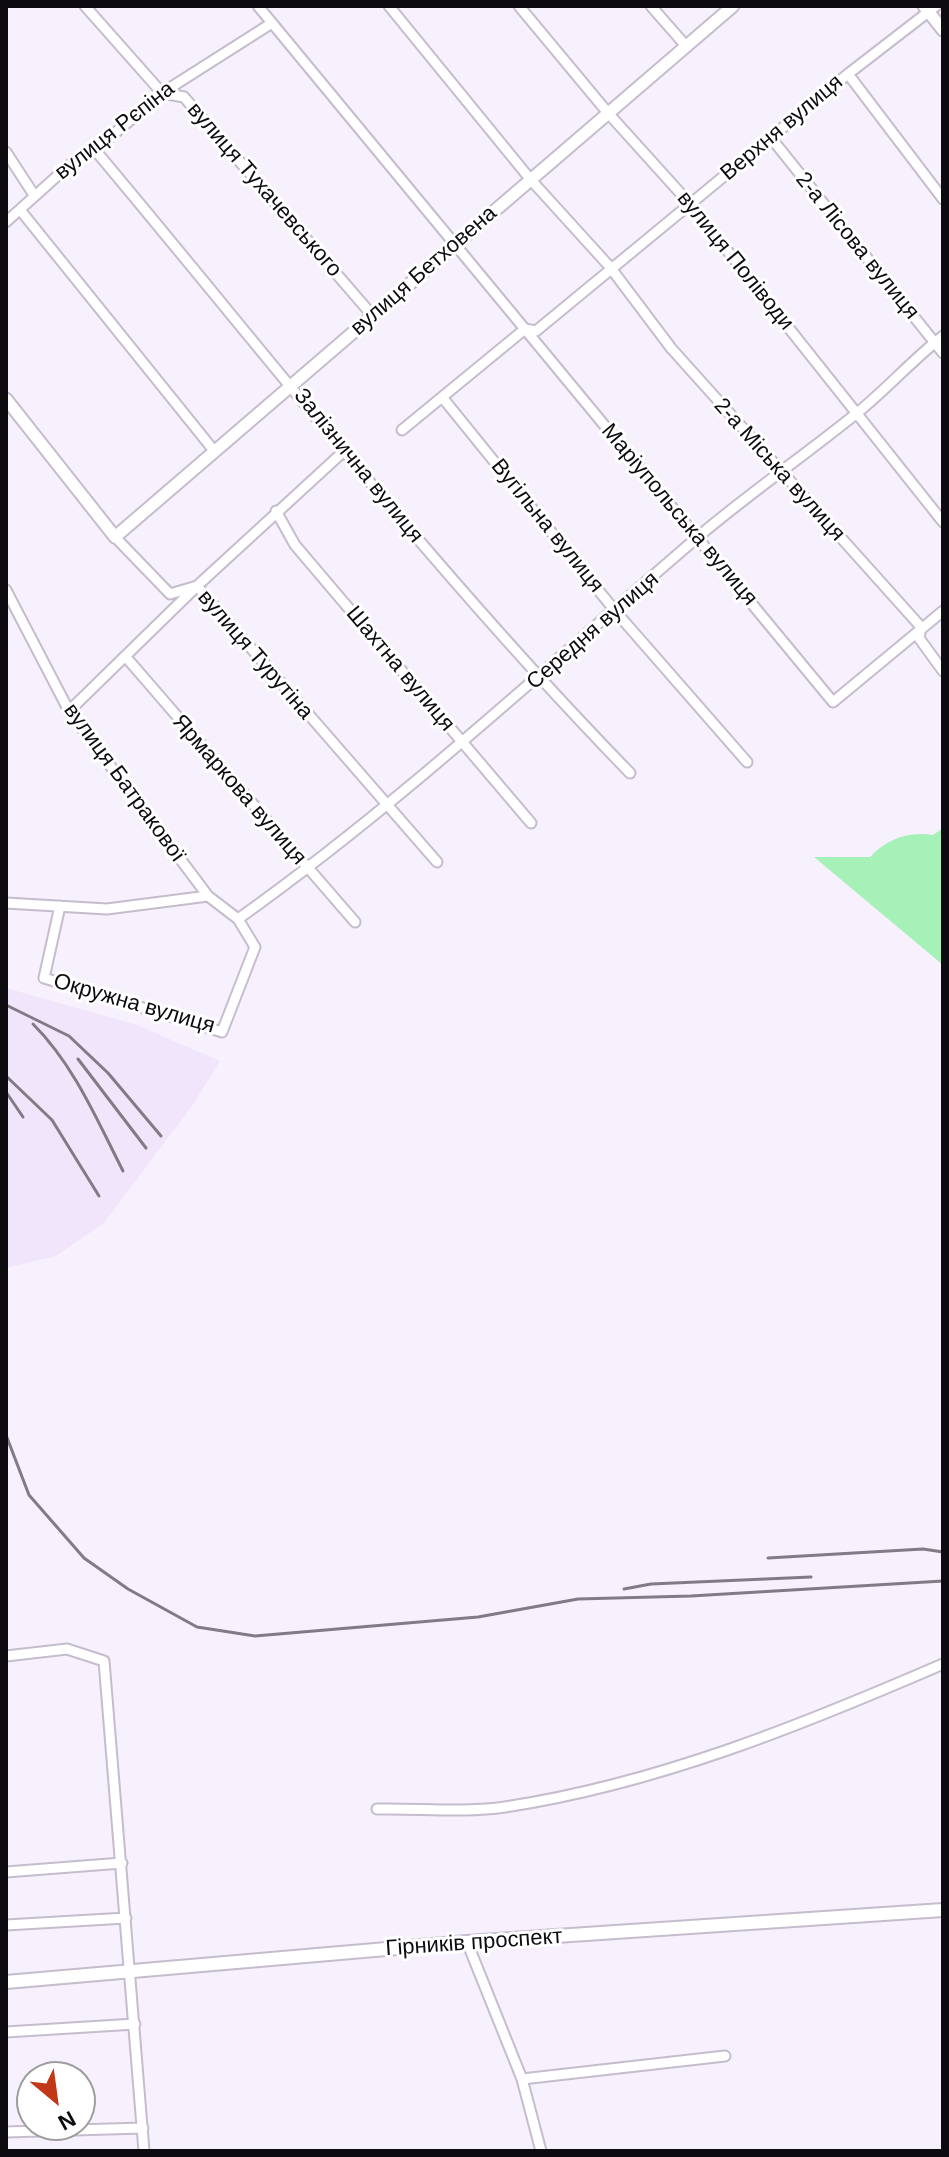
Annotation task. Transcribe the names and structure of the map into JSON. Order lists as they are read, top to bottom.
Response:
{
  "streets": {
    "main road": ["Гірників проспект"],
    "street": [
      "Верхня вулиця",
      "вулиця Рєпіна",
      "вулиця Тухачевського",
      "2-а Лісова вулиця",
      "вулиця Поліводи",
      "вулиця Бетховена",
      "Залізнична вулиця",
      "2-а Міська вулиця",
      "Маріупольська вулиця",
      "Вугільна вулиця",
      "Середня вулиця",
      "вулиця Турутіна",
      "Шахтна вулиця",
      "вулиця Батракової",
      "Ярмаркова вулиця",
      "Окружна вулиця"
    ]
  },
  "crossings": [
    ["Верхня вулиця", "2-а Лісова вулиця"],
    ["Верхня вулиця", "вулиця Поліводи"],
    ["Верхня вулиця", "2-а Міська вулиця"],
    ["Верхня вулиця", "Маріупольська вулиця"],
    ["Верхня вулиця", "Вугільна вулиця"],
    ["вулиця Рєпіна", "вулиця Тухачевського"],
    ["вулиця Рєпіна", "Залізнична вулиця"],
    ["вулиця Тухачевського", "вулиця Бетховена"],
    ["2-а Лісова вулиця", "Середня вулиця"],
    ["вулиця Поліводи", "вулиця Бетховена"],
    ["вулиця Поліводи", "Середня вулиця"],
    ["вулиця Бетховена", "Залізнична вулиця"],
    ["вулиця Бетховена", "2-а Міська вулиця"],
    ["вулиця Бетховена", "Маріупольська вулиця"],
    ["вулиця Бетховена", "вулиця Турутіна"],
    ["Залізнична вулиця", "Середня вулиця"],
    ["2-а Міська вулиця", "Маріупольська вулиця"],
    ["2-а Міська вулиця", "Середня вулиця"],
    ["Маріупольська вулиця", "Середня вулиця"],
    ["Вугільна вулиця", "Середня вулиця"],
    ["Середня вулиця", "вулиця Турутіна"],
    ["Середня вулиця", "Шахтна вулиця"],
    ["Середня вулиця", "вулиця Батракової"],
    ["Середня вулиця", "Ярмаркова вулиця"],
    ["Середня вулиця", "Окружна вулиця"],
    ["вулиця Батракової", "Окружна вулиця"]
  ],
  "north": "bottom right"
}
